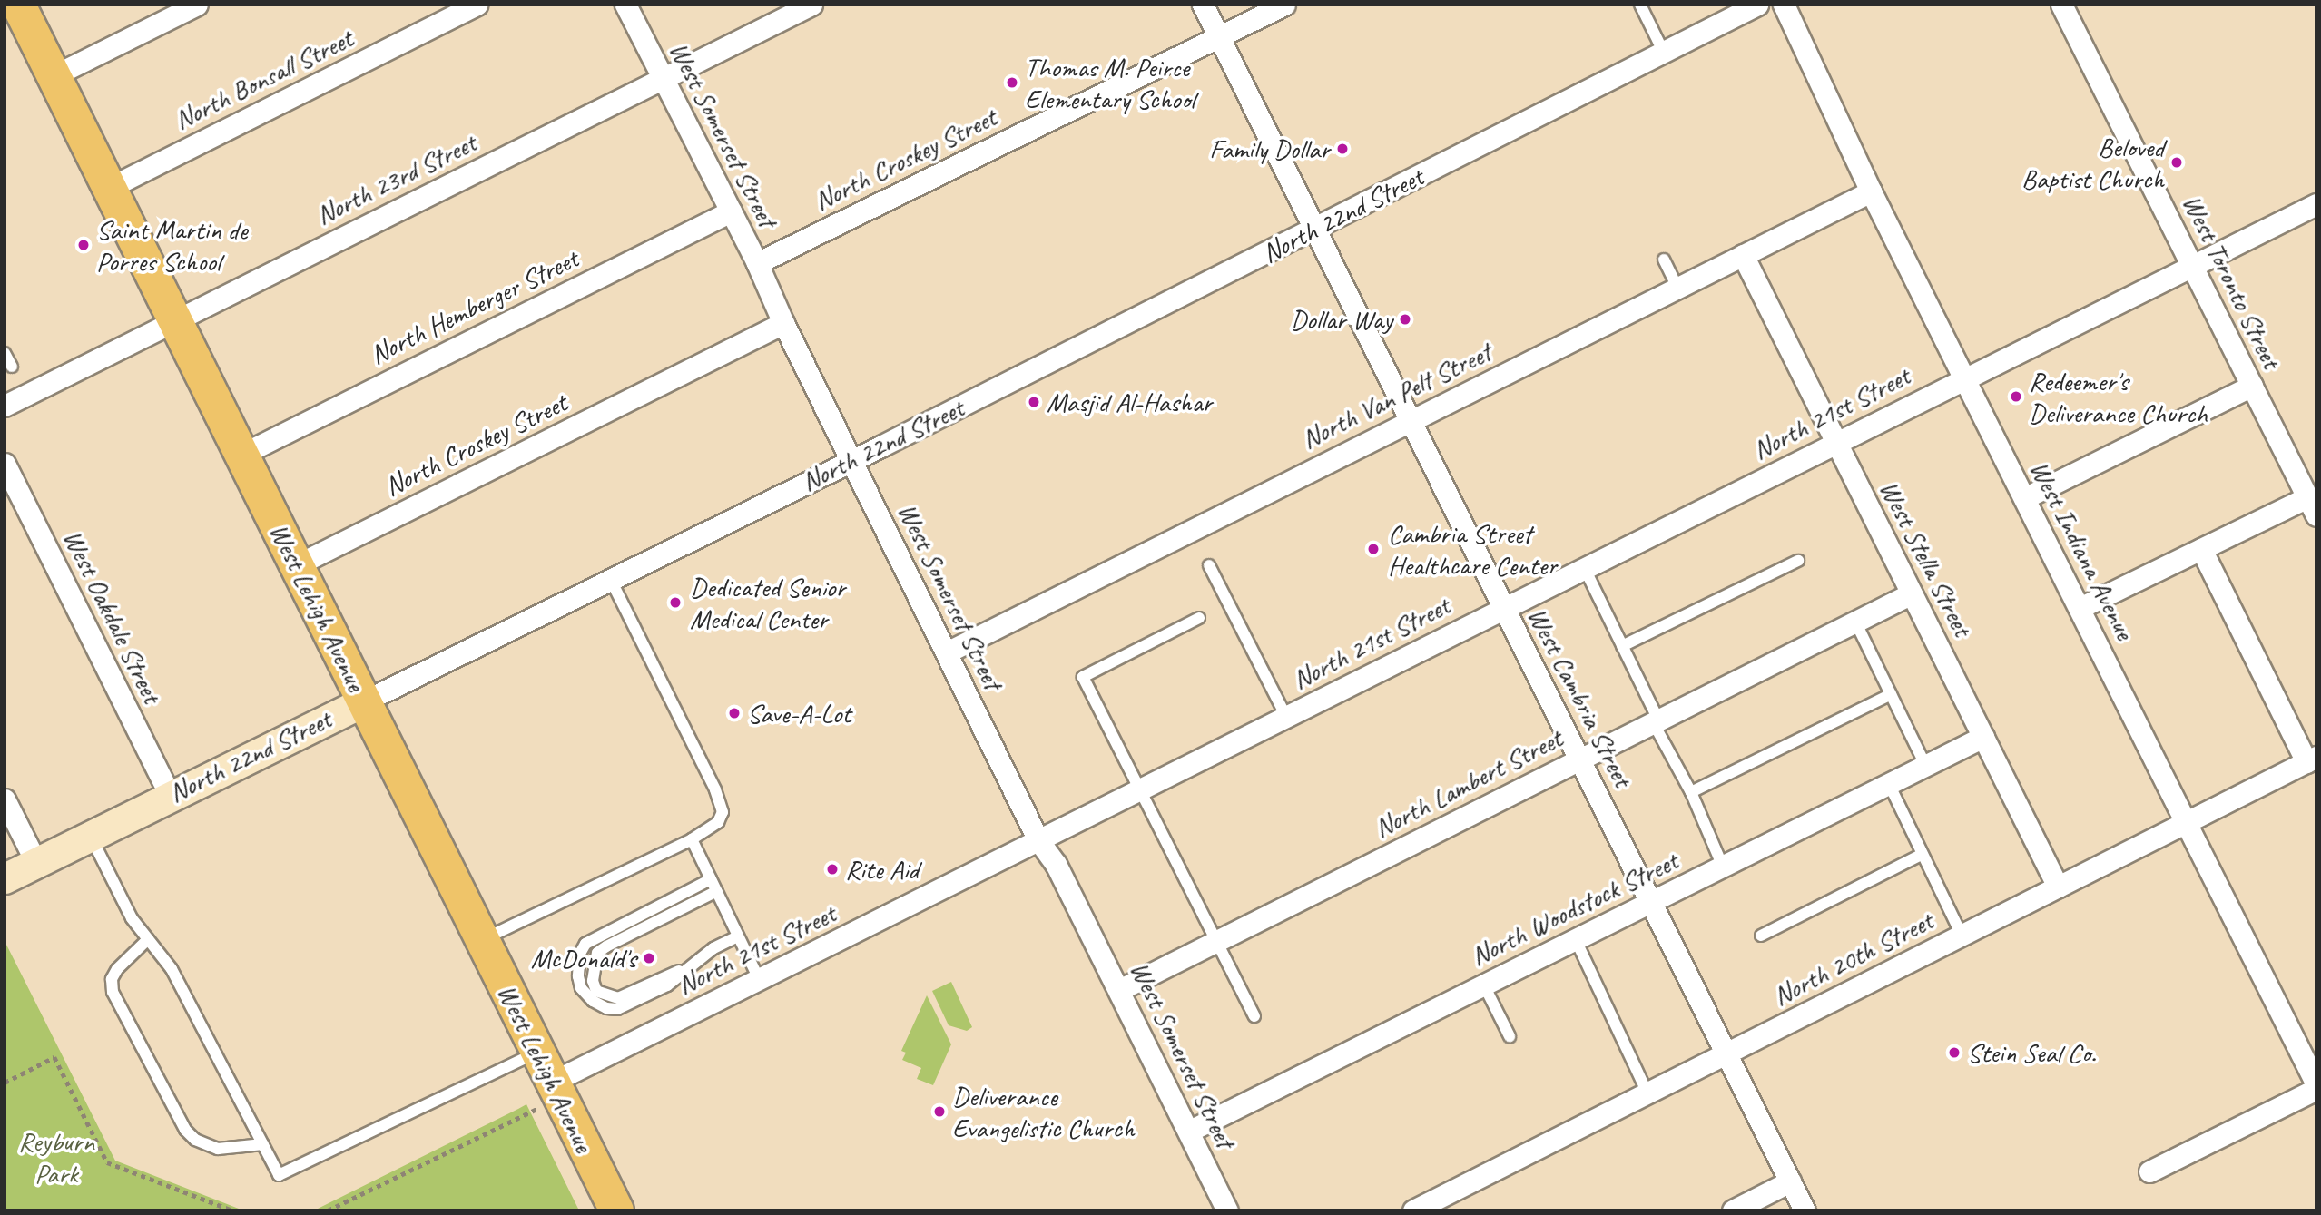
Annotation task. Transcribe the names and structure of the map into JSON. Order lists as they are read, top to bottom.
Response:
{
  "streets": {
    "main road": ["North 22nd Street", "West Lehigh Avenue"],
    "street": [
      "North Bonsall Street",
      "West Somerset Street",
      "North Croskey Street",
      "North 23rd Street",
      "West Toronto Street",
      "North Hemberger Street",
      "North Van Pelt Street",
      "North 21st Street",
      "West Indiana Avenue",
      "West Stella Street",
      "West Oakdale Street",
      "West Cambria Street",
      "North Lambert Street",
      "North Woodstock Street",
      "North 20th Street"
    ]
  },
  "crossings": [
    ["North Bonsall Street", "West Lehigh Avenue"],
    ["West Somerset Street", "North Croskey Street"],
    ["West Somerset Street", "North 23rd Street"],
    ["West Somerset Street", "North 22nd Street"],
    ["West Somerset Street", "North Hemberger Street"],
    ["West Somerset Street", "North Van Pelt Street"],
    ["West Somerset Street", "North 21st Street"],
    ["West Somerset Street", "North Lambert Street"],
    ["West Somerset Street", "North Woodstock Street"],
    ["North Croskey Street", "West Lehigh Avenue"],
    ["North Croskey Street", "West Cambria Street"],
    ["North 23rd Street", "West Lehigh Avenue"],
    ["North 22nd Street", "West Lehigh Avenue"],
    ["North 22nd Street", "West Oakdale Street"],
    ["North 22nd Street", "West Cambria Street"],
    ["West Toronto Street", "North 21st Street"],
    ["North Hemberger Street", "West Lehigh Avenue"],
    ["North Van Pelt Street", "West Indiana Avenue"],
    ["North Van Pelt Street", "West Stella Street"],
    ["North Van Pelt Street", "West Cambria Street"],
    ["North 21st Street", "West Indiana Avenue"],
    ["North 21st Street", "West Stella Street"],
    ["North 21st Street", "West Lehigh Avenue"],
    ["North 21st Street", "West Cambria Street"],
    ["West Indiana Avenue", "North 20th Street"],
    ["West Stella Street", "North Lambert Street"],
    ["West Stella Street", "North Woodstock Street"],
    ["West Stella Street", "North 20th Street"],
    ["West Cambria Street", "North Lambert Street"],
    ["West Cambria Street", "North Woodstock Street"],
    ["West Cambria Street", "North 20th Street"]
  ],
  "parks": ["Reyburn Park"],
  "places": [
    "Thomas M. Peirce Elementary School",
    "Family Dollar",
    "Beloved Baptist Church",
    "Saint Martin de Porres School",
    "Dollar Way",
    "Redeemer's Deliverance Church",
    "Masjid Al-Hashar",
    "Cambria Street Healthcare Center",
    "Dedicated Senior Medical Center",
    "Save-A-Lot",
    "Rite Aid",
    "McDonald's",
    "Stein Seal Co.",
    "Deliverance Evangelistic Church"
  ]
}
